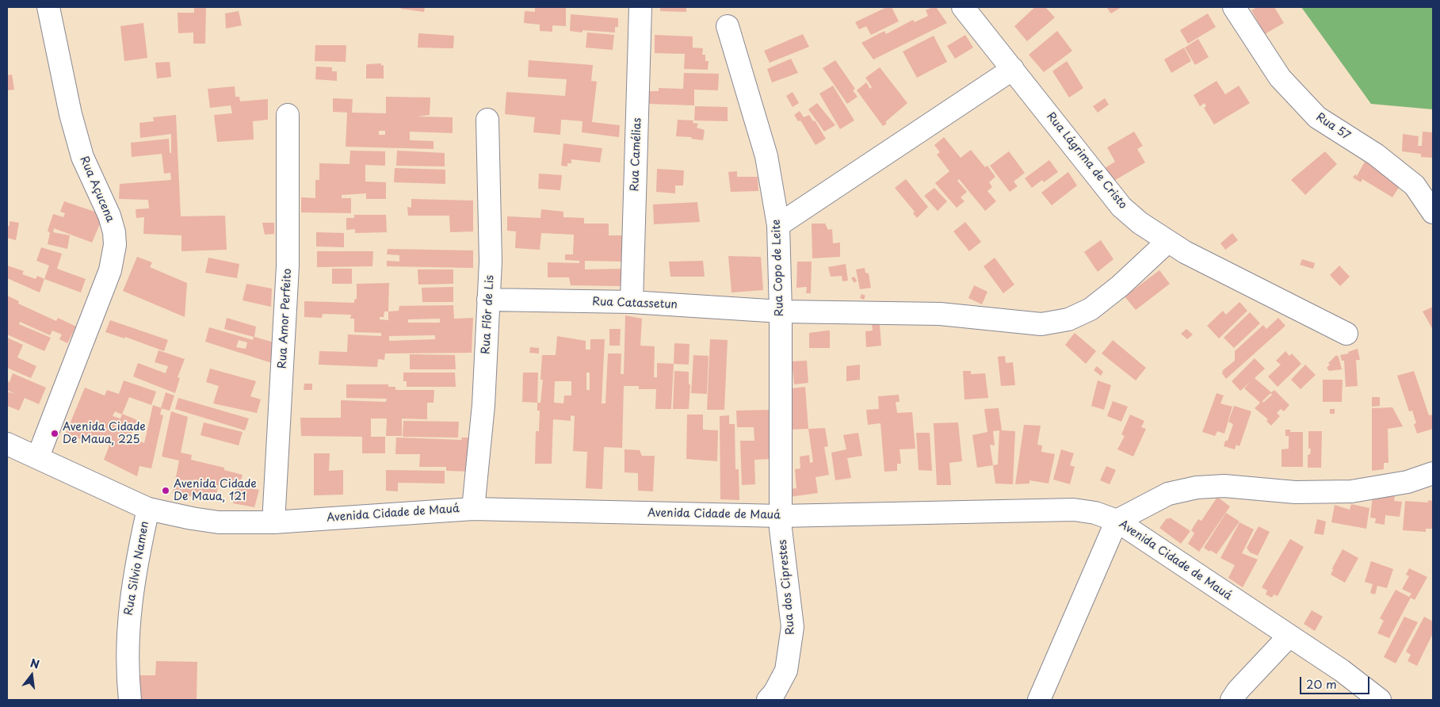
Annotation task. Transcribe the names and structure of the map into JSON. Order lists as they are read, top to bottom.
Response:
{
  "streets": {
    "street": [
      "Rua 57",
      "Rua Camélias",
      "Rua Lágrima de Cristo",
      "Rua Açucena",
      "Rua Copo de Leite",
      "Rua Catassetun",
      "Rua Flôr de Lis",
      "Rua Amor Perfeito",
      "Avenida Cidade de Mauá",
      "Rua Silvio Namen",
      "Rua dos Ciprestes"
    ]
  },
  "crossings": [
    ["Rua Camélias", "Rua Catassetun"],
    ["Rua Lágrima de Cristo", "Rua Catassetun"],
    ["Rua Açucena", "Avenida Cidade de Mauá"],
    ["Rua Copo de Leite", "Rua Catassetun"],
    ["Rua Copo de Leite", "Avenida Cidade de Mauá"],
    ["Rua Copo de Leite", "Rua dos Ciprestes"],
    ["Rua Catassetun", "Rua Flôr de Lis"],
    ["Rua Flôr de Lis", "Avenida Cidade de Mauá"],
    ["Rua Amor Perfeito", "Avenida Cidade de Mauá"],
    ["Avenida Cidade de Mauá", "Rua Silvio Namen"],
    ["Avenida Cidade de Mauá", "Rua dos Ciprestes"]
  ],
  "places": ["Avenida Cidade De Maua, 225", "Avenida Cidade De Maua, 121"],
  "scale_bar": "20 m",
  "north": "top"
}
